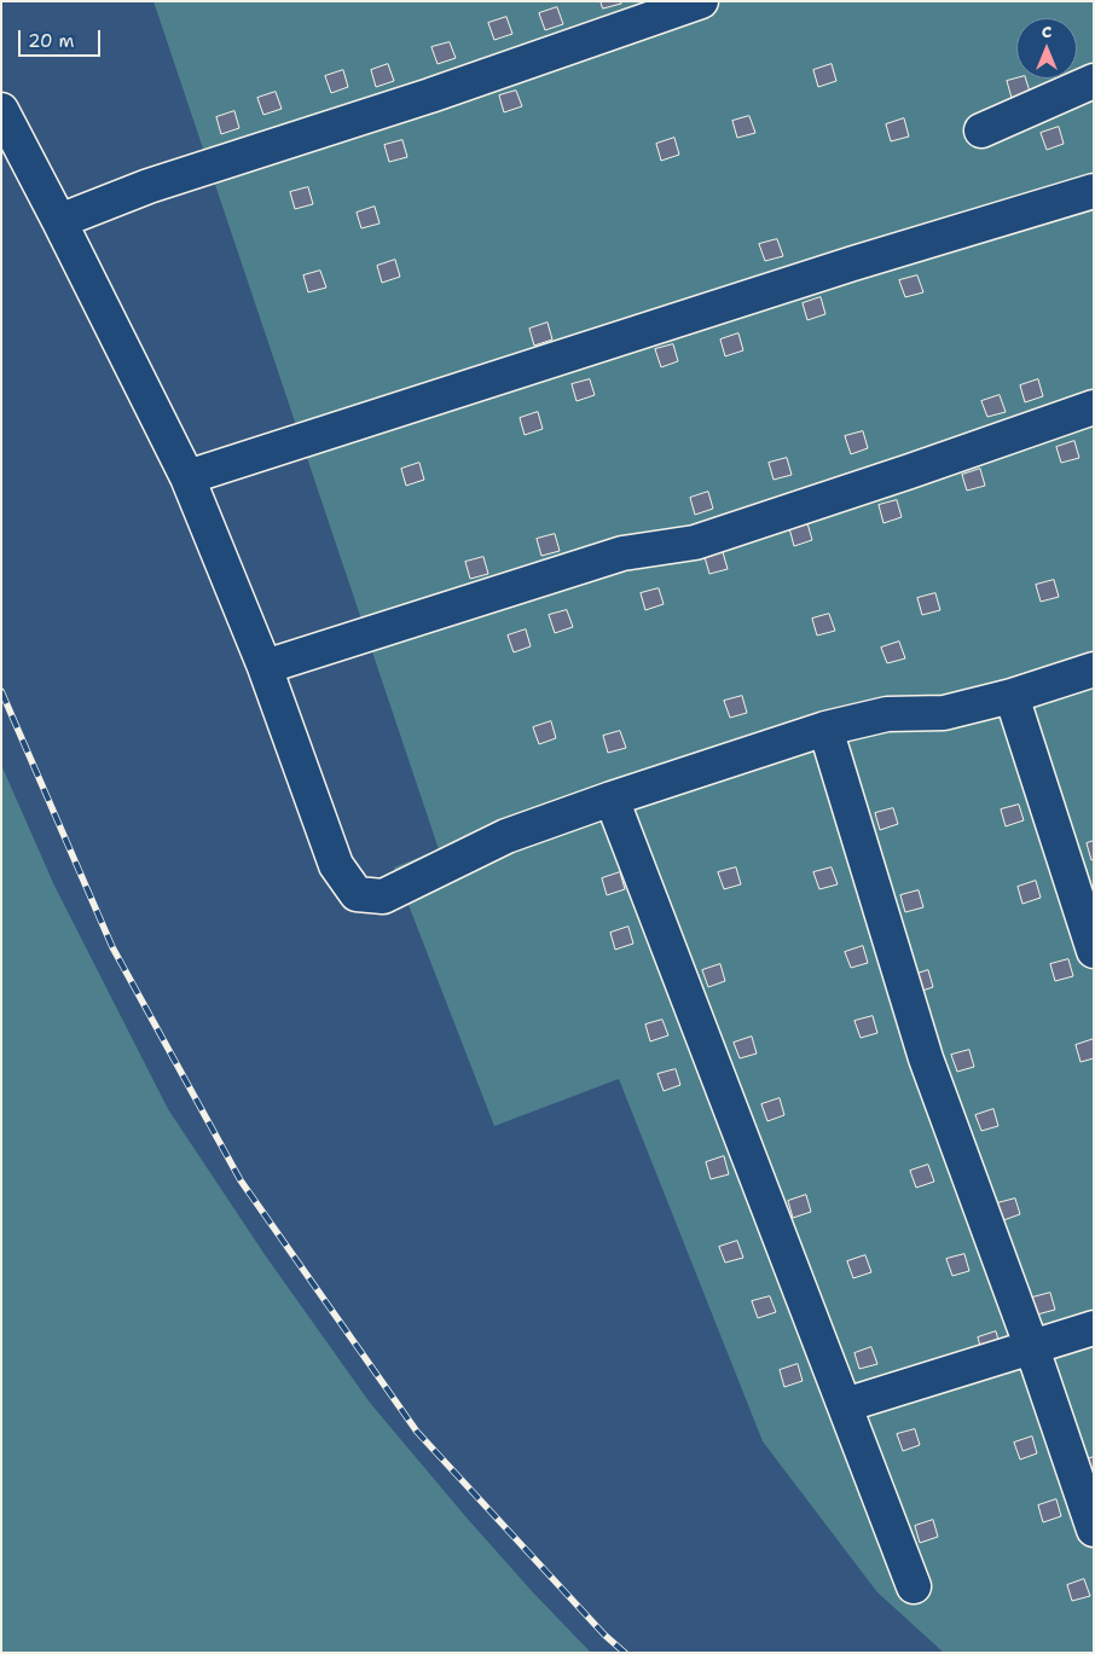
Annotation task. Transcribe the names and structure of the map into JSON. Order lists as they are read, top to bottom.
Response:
{
  "scale_bar": "20 m",
  "north": "top"
}
